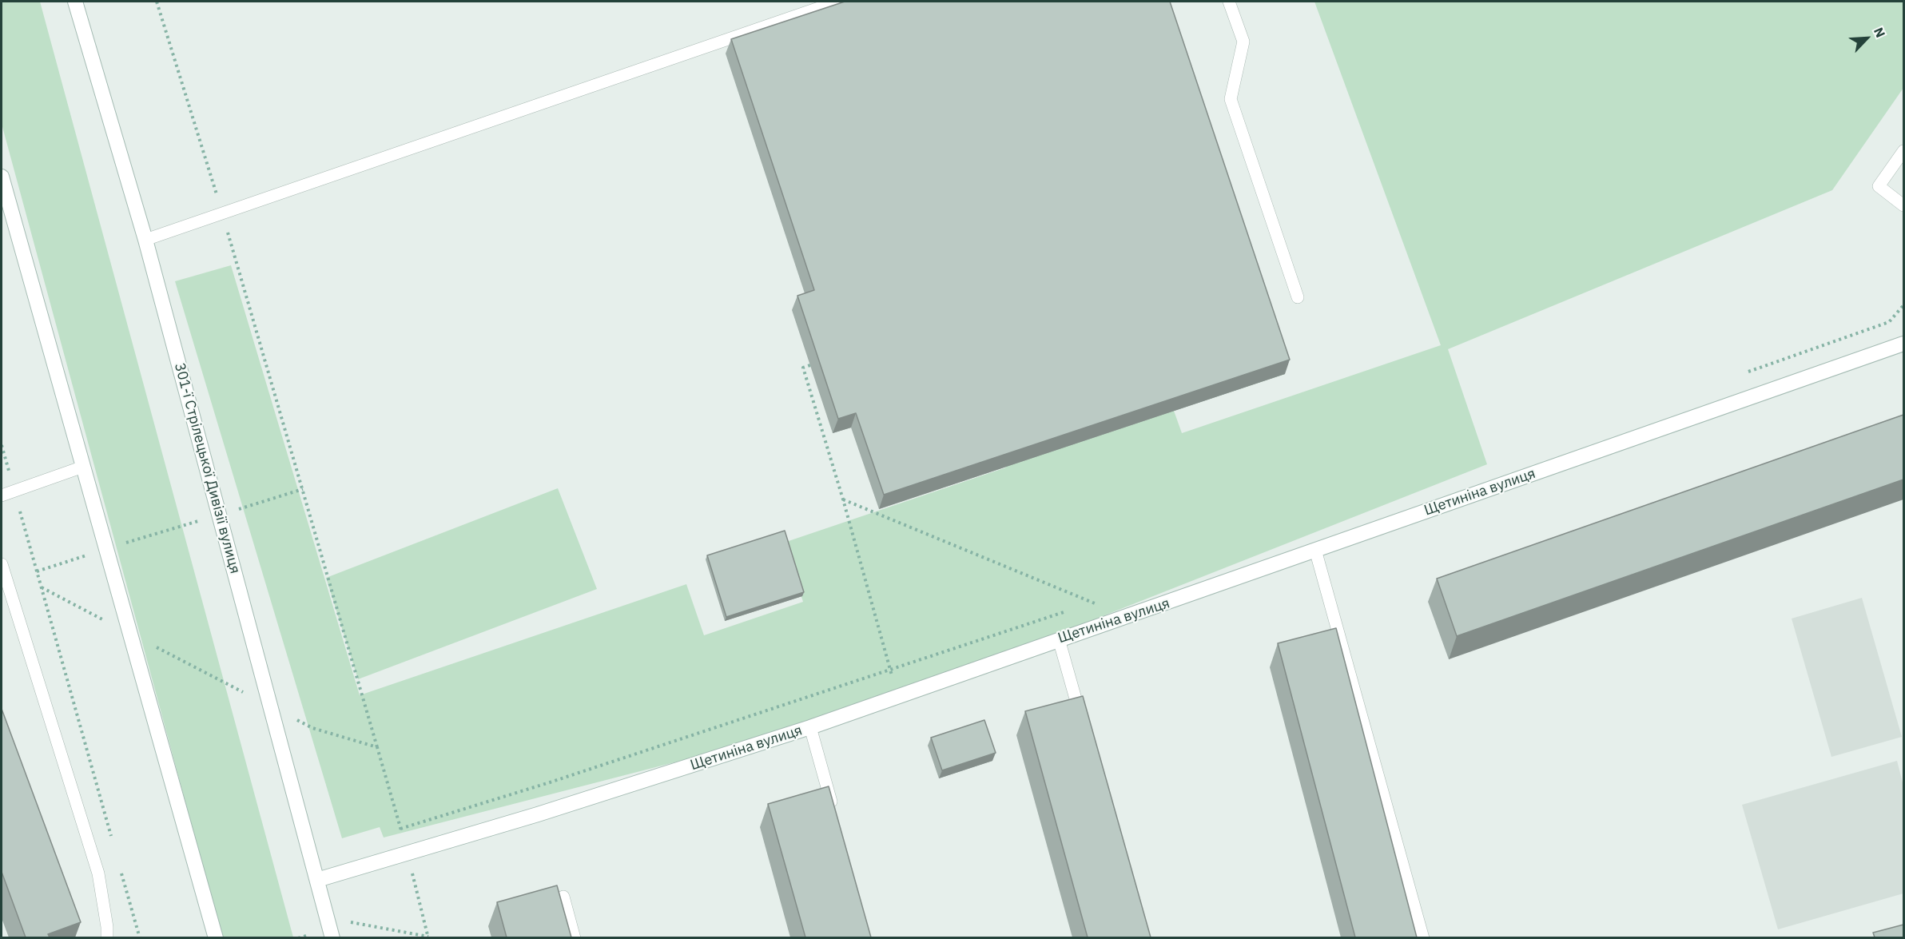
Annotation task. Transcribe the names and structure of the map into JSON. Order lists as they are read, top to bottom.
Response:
{
  "streets": {
    "street": ["301-ї Стрілецької Дивізії вулиця", "Щетиніна вулиця"]
  },
  "crossings": [
    ["301-ї Стрілецької Дивізії вулиця", "Щетиніна вулиця"]
  ],
  "north": "top right"
}
